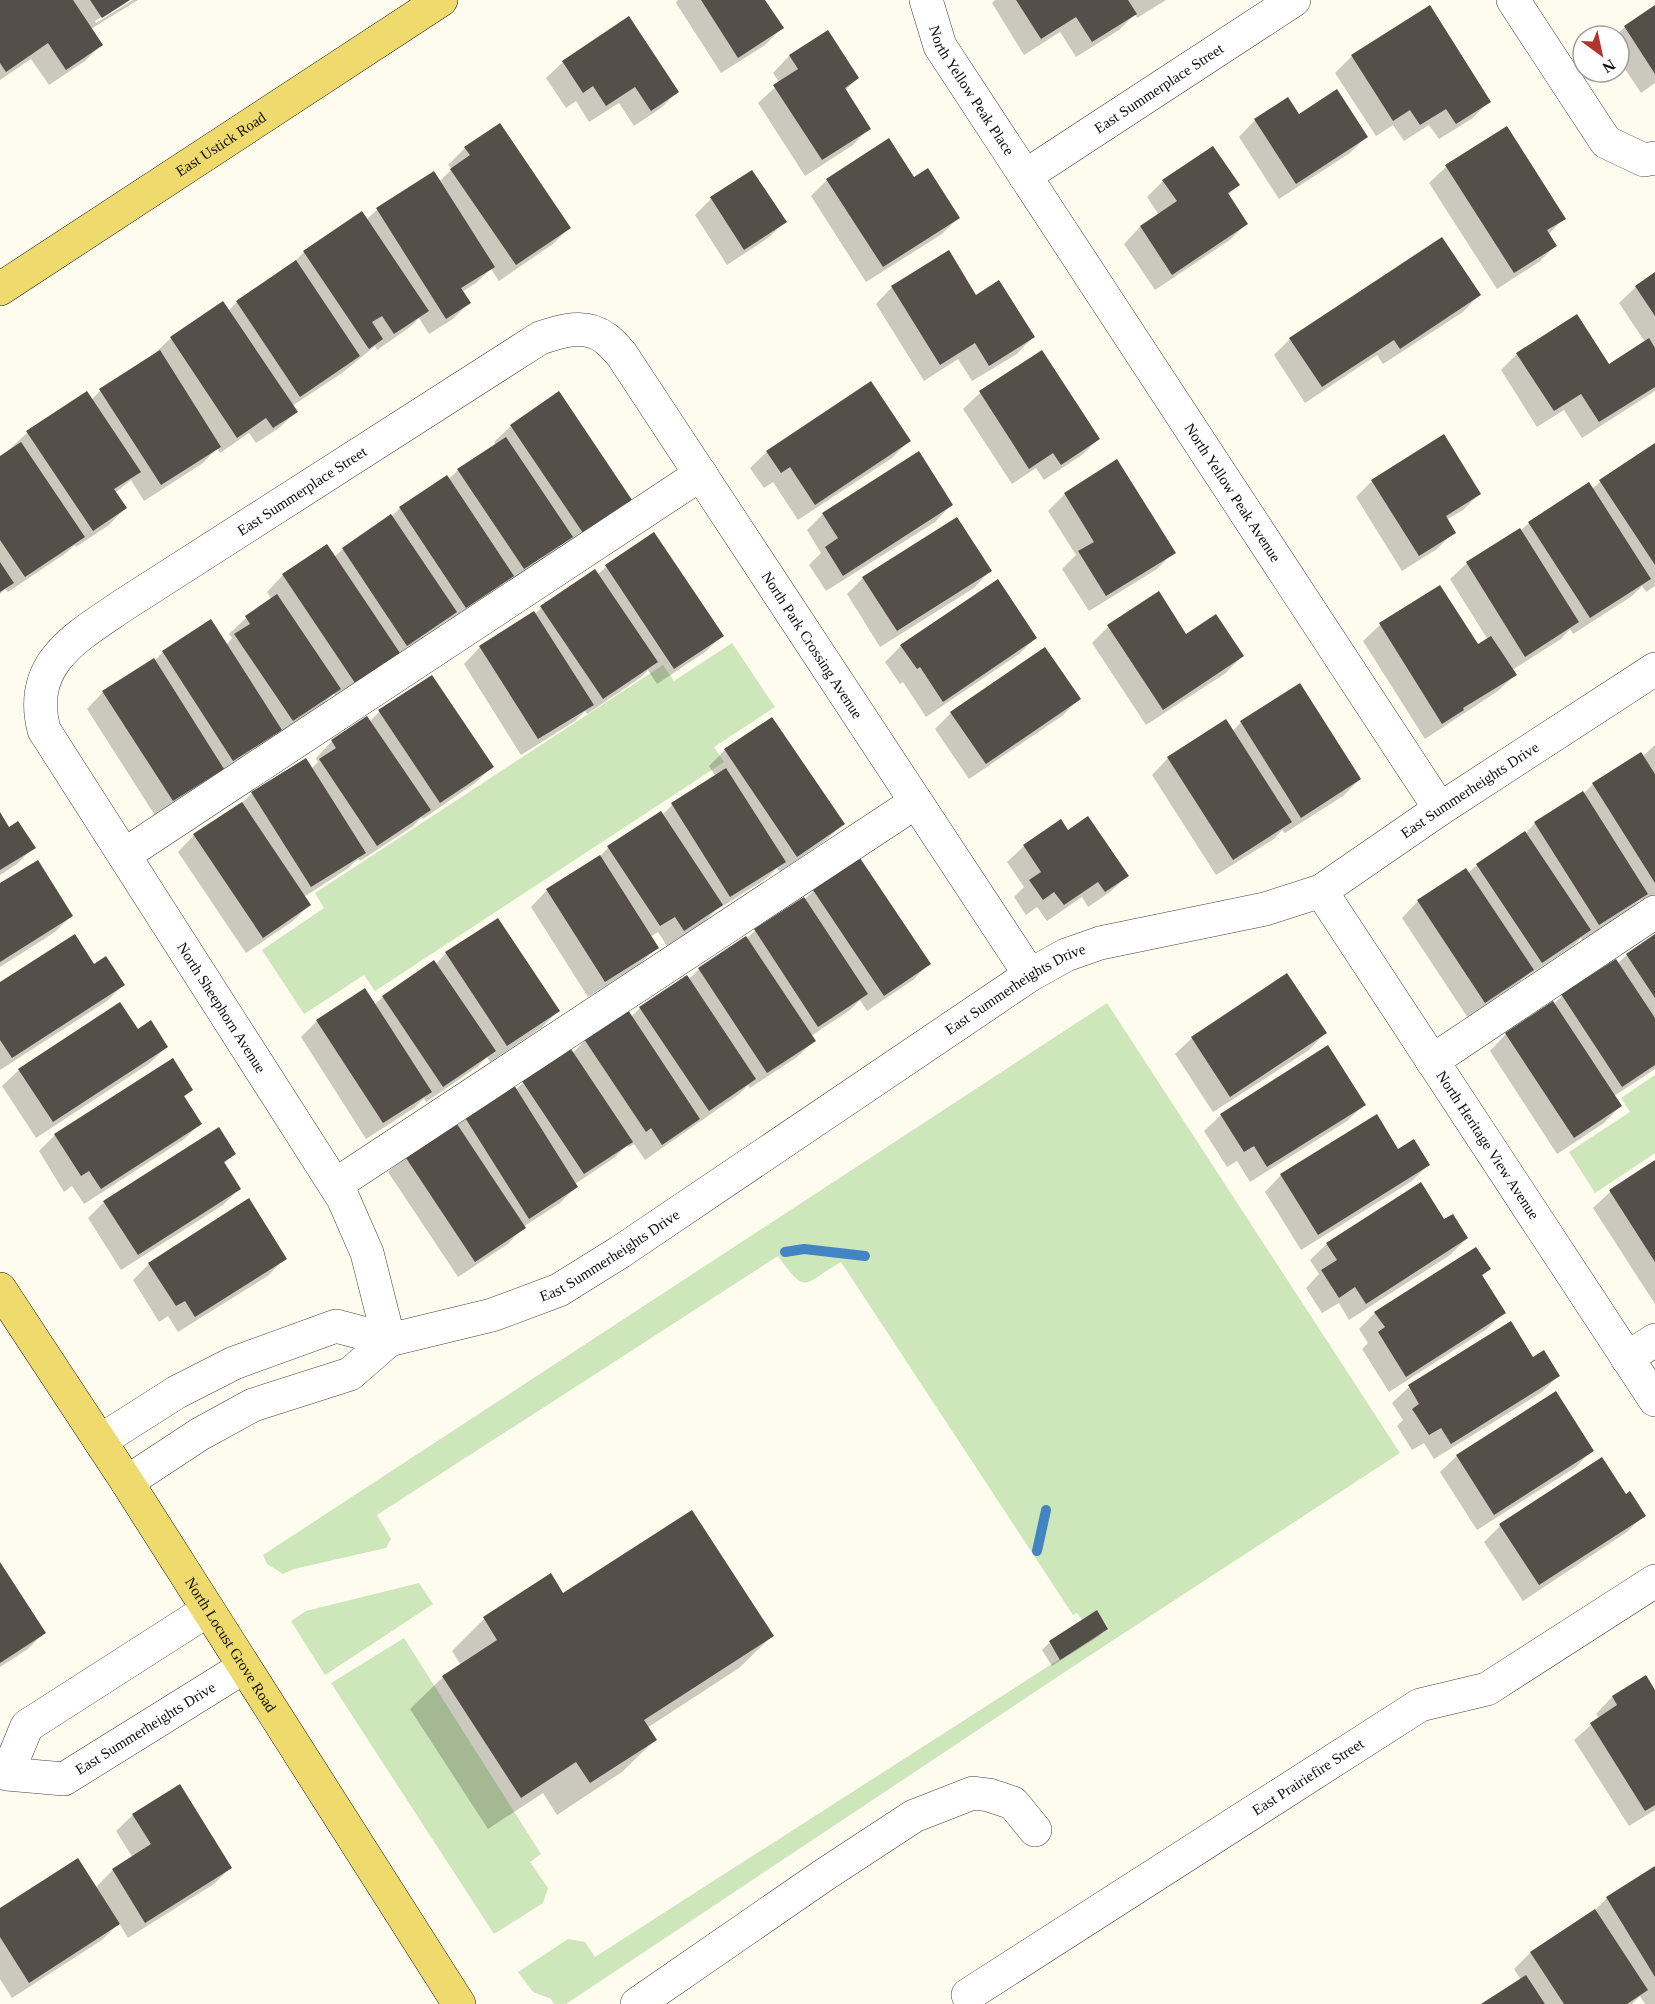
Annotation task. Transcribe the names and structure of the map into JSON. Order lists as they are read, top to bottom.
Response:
{
  "streets": {
    "main road": ["East Ustick Road", "North Locust Grove Road"],
    "street": [
      "East Summerplace Street",
      "North Yellow Peak Place",
      "North Yellow Peak Avenue",
      "North Park Crossing Avenue",
      "East Summerheights Drive",
      "North Sheephorn Avenue",
      "North Heritage View Avenue",
      "East Prairiefire Street"
    ]
  },
  "crossings": [
    ["East Summerplace Street", "North Yellow Peak Place"],
    ["East Summerplace Street", "North Yellow Peak Avenue"],
    ["East Summerplace Street", "North Park Crossing Avenue"],
    ["East Summerplace Street", "North Sheephorn Avenue"],
    ["North Yellow Peak Place", "North Yellow Peak Avenue"],
    ["North Yellow Peak Avenue", "East Summerheights Drive"],
    ["North Park Crossing Avenue", "East Summerheights Drive"],
    ["East Summerheights Drive", "North Sheephorn Avenue"],
    ["East Summerheights Drive", "North Heritage View Avenue"],
    ["East Summerheights Drive", "North Locust Grove Road"]
  ],
  "north": "bottom right"
}
